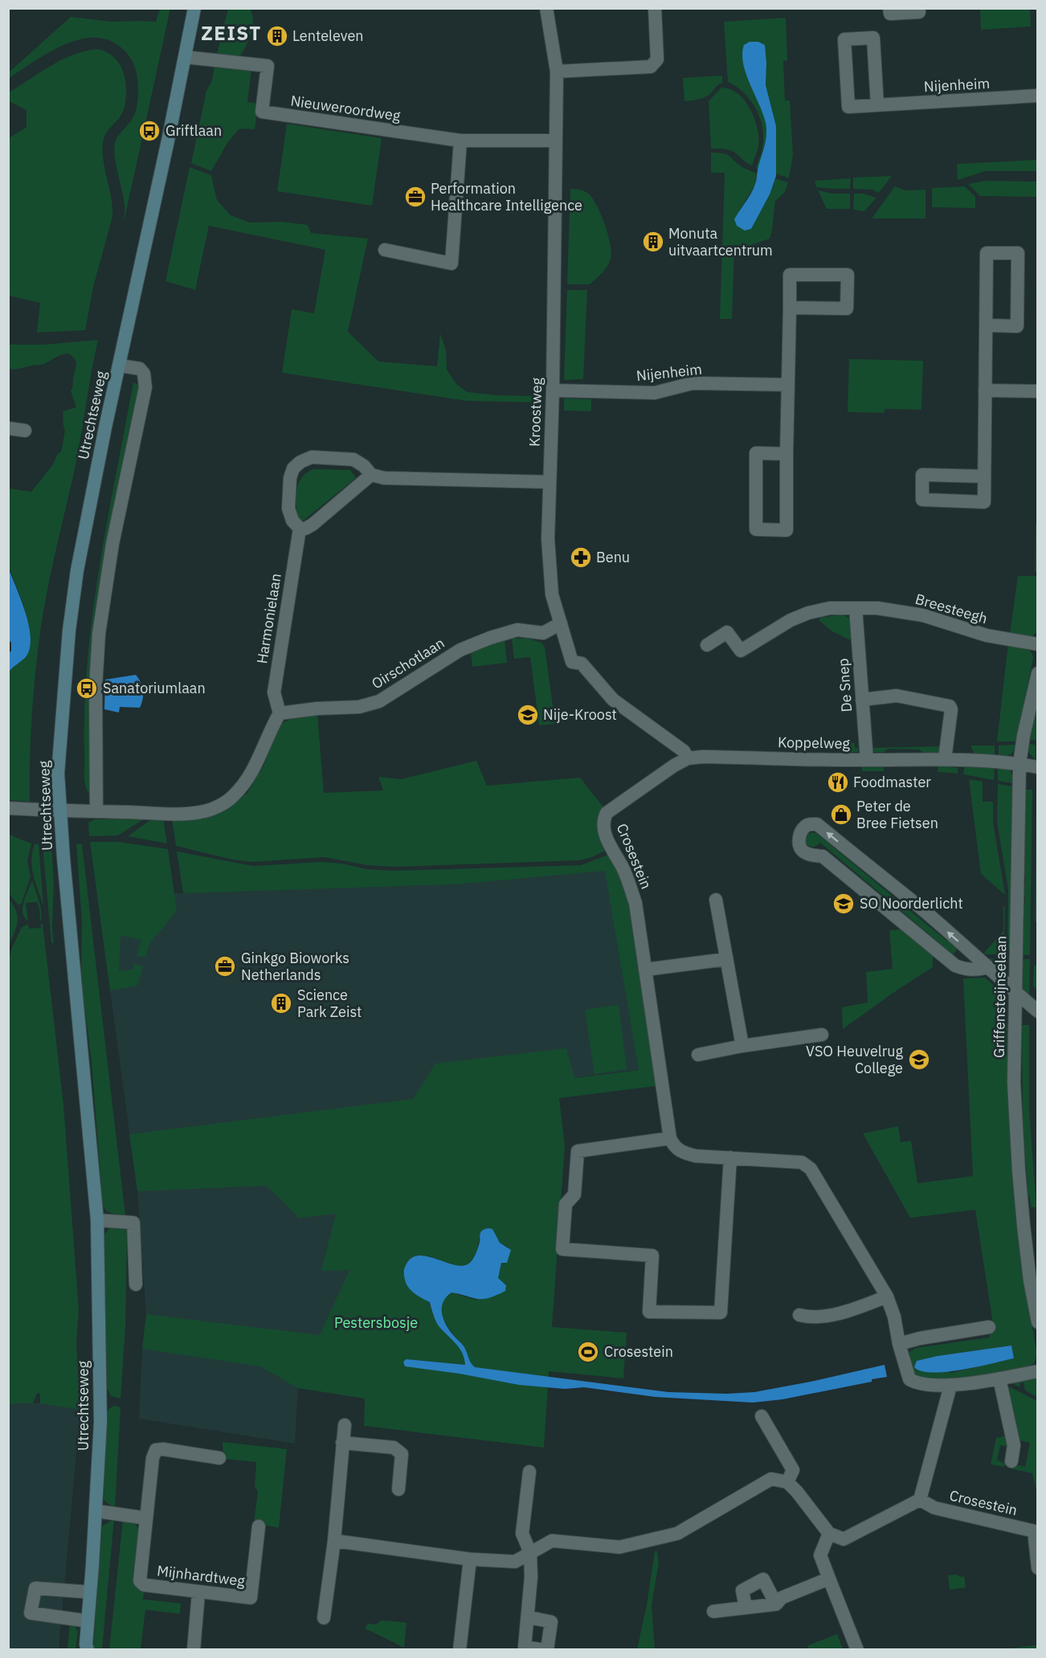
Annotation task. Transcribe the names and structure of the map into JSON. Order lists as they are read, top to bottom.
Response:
{
  "streets": {
    "main road": ["Utrechtseweg"],
    "street": [
      "Nijenheim",
      "Nieuweroordweg",
      "Kroostweg",
      "Breesteegh",
      "Harmonielaan",
      "Oirschotlaan",
      "De Snep",
      "Koppelweg",
      "Crosestein",
      "Griffensteijnselaan",
      "Mijnhardtweg"
    ]
  },
  "crossings": [
    ["Nijenheim", "Kroostweg"],
    ["Nieuweroordweg", "Kroostweg"],
    ["Nieuweroordweg", "Utrechtseweg"],
    ["Kroostweg", "Oirschotlaan"],
    ["Kroostweg", "Koppelweg"],
    ["Breesteegh", "De Snep"],
    ["Harmonielaan", "Oirschotlaan"],
    ["De Snep", "Koppelweg"],
    ["Koppelweg", "Crosestein"],
    ["Koppelweg", "Griffensteijnselaan"]
  ],
  "districts": ["ZEIST"],
  "parks": ["Pestersbosje"],
  "places": {
    "building": ["Lenteleven", "Monuta uitvaartcentrum", "Science Park Zeist"],
    "bus stop": ["Griftlaan", "Sanatoriumlaan"],
    "office": ["Performation Healthcare Intelligence", "Ginkgo Bioworks Netherlands"],
    "pharmacy": ["Benu"],
    "school or university": ["Nije-Kroost", "SO Noorderlicht", "VSO Heuvelrug College"],
    "restaurant": ["Foodmaster"],
    "shop": ["Peter de Bree Fietsen"],
    "sports": ["Crosestein"]
  }
}
